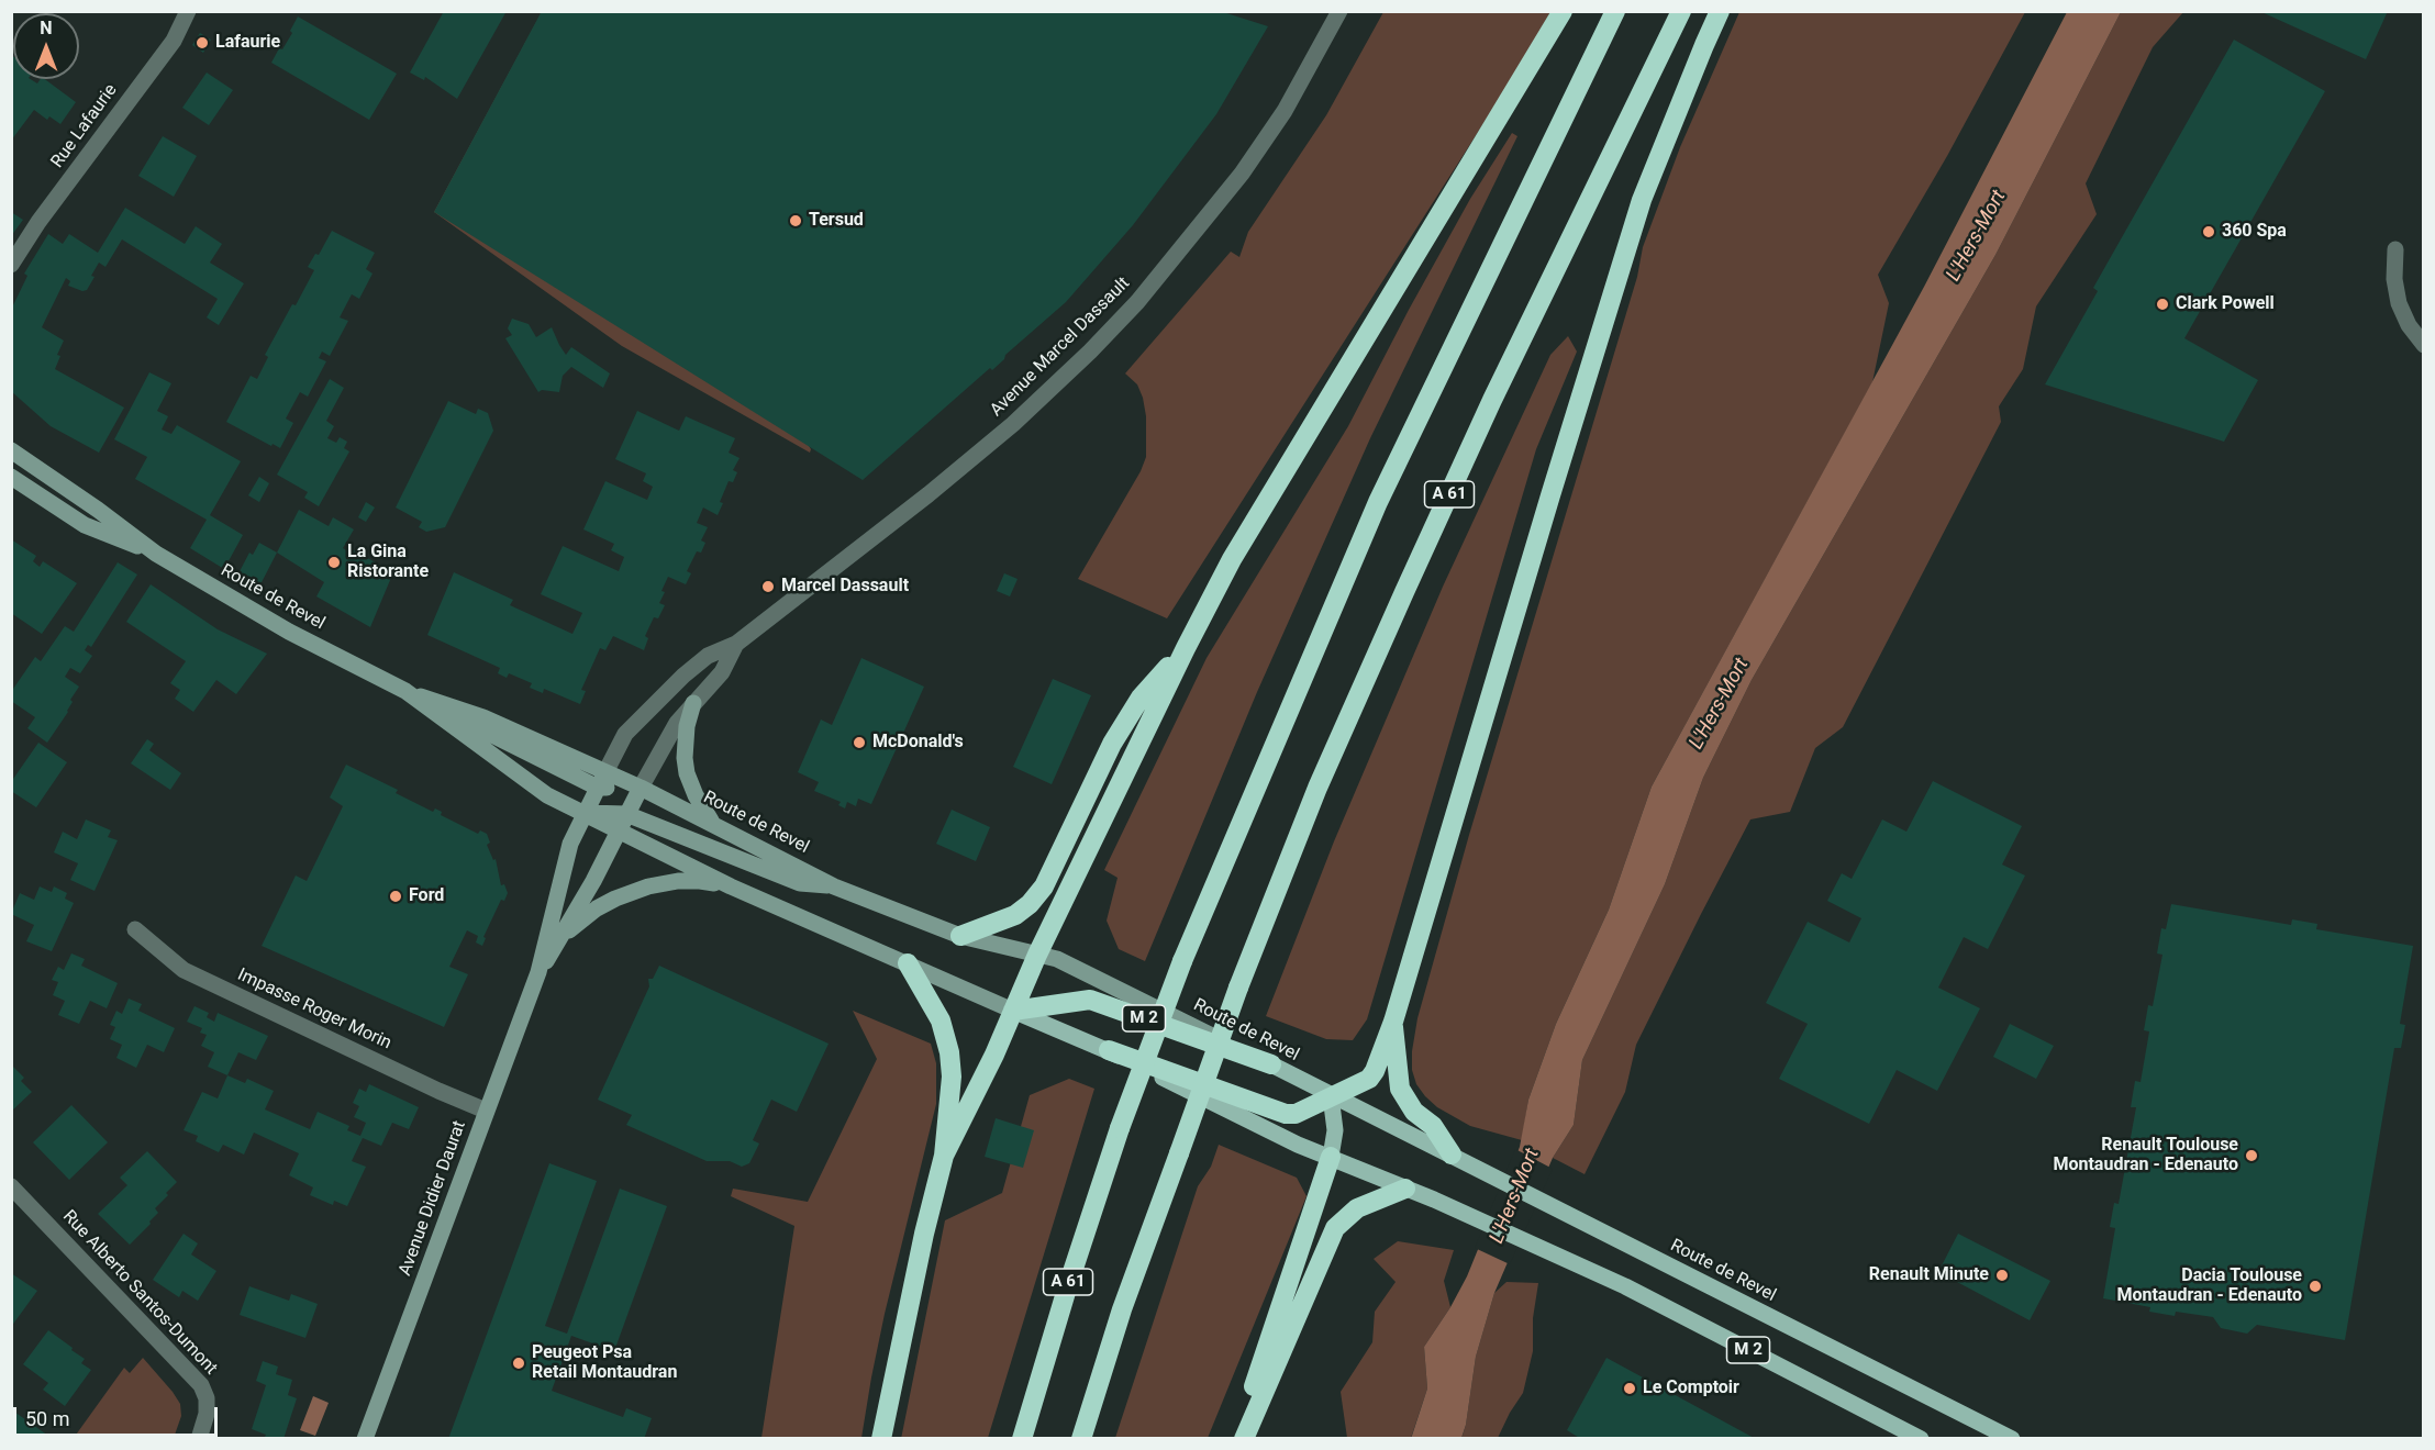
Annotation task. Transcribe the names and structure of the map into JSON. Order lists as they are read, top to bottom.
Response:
{
  "streets": {
    "highway": ["A 61", "M 2"],
    "main road": ["Avenue Marcel Dassault", "Route de Revel", "Avenue Didier Daurat"],
    "street": ["Rue Lafaurie", "Impasse Roger Morin", "Rue Alberto Santos-Dumont"]
  },
  "crossings": [
    ["Avenue Marcel Dassault", "Route de Revel"],
    ["Avenue Marcel Dassault", "M 2"],
    ["Avenue Marcel Dassault", "Avenue Didier Daurat"],
    ["Route de Revel", "M 2"],
    ["Route de Revel", "Avenue Didier Daurat"],
    ["Impasse Roger Morin", "Avenue Didier Daurat"],
    ["M 2", "Avenue Didier Daurat"]
  ],
  "water": ["L'Hers-Mort"],
  "places": [
    "Lafaurie",
    "Tersud",
    "360 Spa",
    "Clark Powell",
    "La Gina Ristorante",
    "Marcel Dassault",
    "McDonald's",
    "Ford",
    "Renault Toulouse Montaudran - Edenauto",
    "Renault Minute",
    "Dacia Toulouse Montaudran - Edenauto",
    "Peugeot Psa Retail Montaudran",
    "Le Comptoir"
  ],
  "scale_bar": "50 m",
  "north": "top"
}
